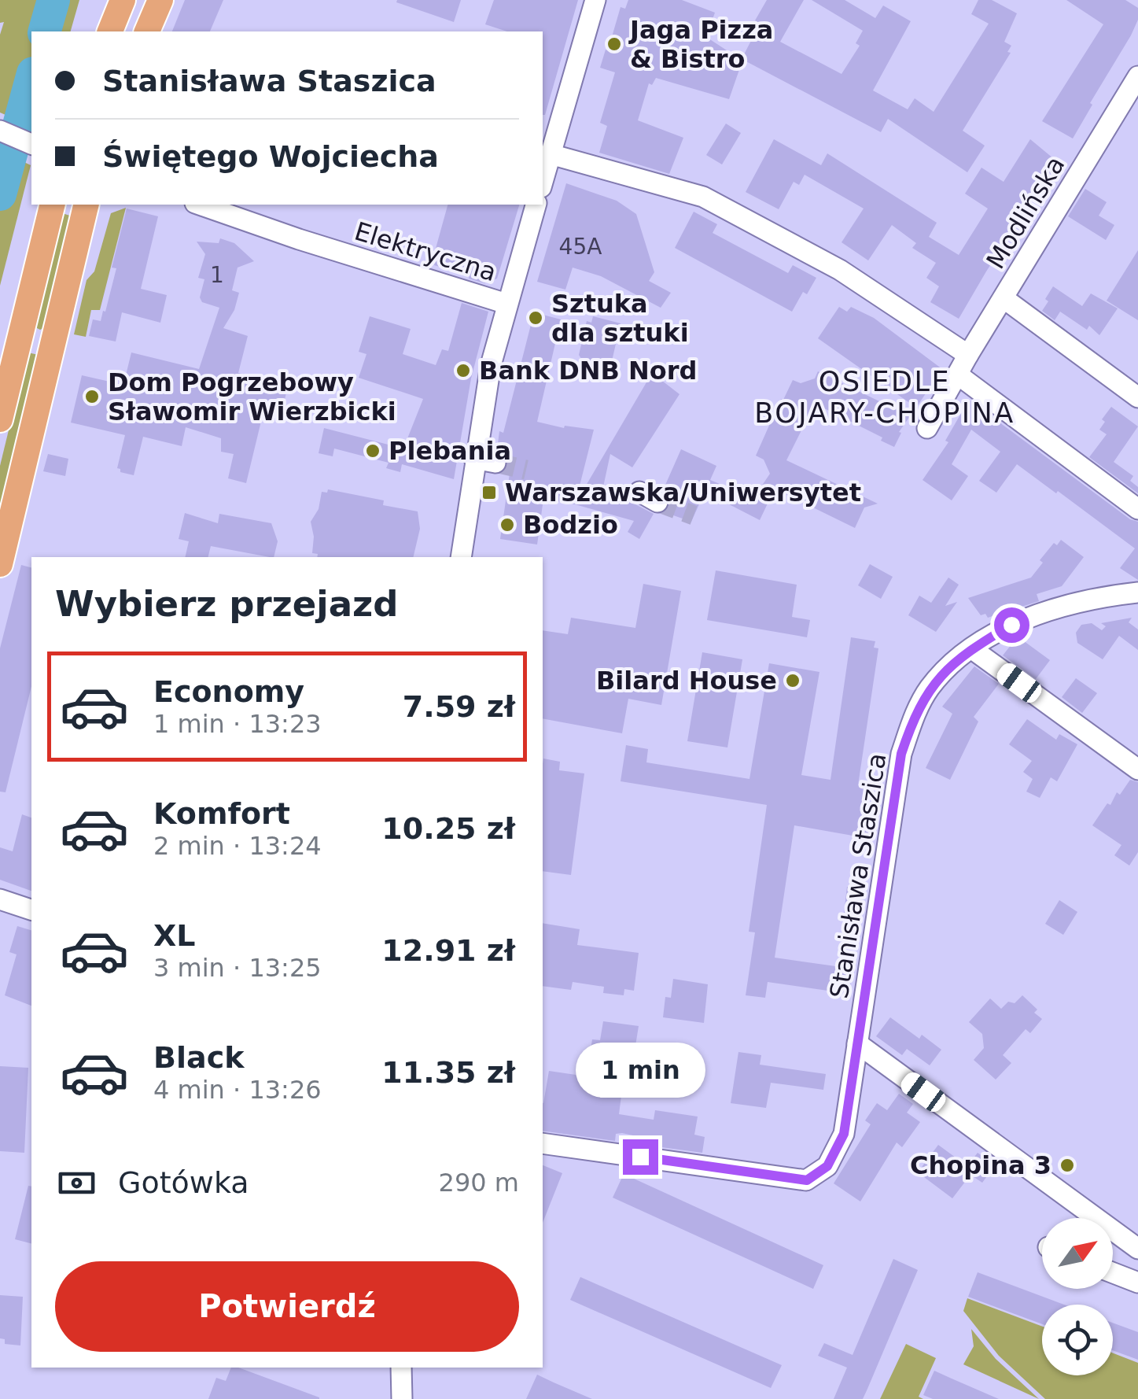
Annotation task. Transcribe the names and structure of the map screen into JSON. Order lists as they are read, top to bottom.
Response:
{
  "streets": {
    "street": ["Modlińska", "Elektryczna", "Stanisława Staszica"]
  },
  "districts": ["OSIEDLE BOJARY-CHOPINA"],
  "places": {
    "other": [
      "Jaga Pizza & Bistro",
      "Sztuka dla sztuki",
      "Bank DNB Nord",
      "Dom Pogrzebowy Sławomir Wierzbicki",
      "Plebania",
      "Bodzio",
      "Bilard House",
      "Chopina 3"
    ],
    "transit": ["Warszawska/Uniwersytet"]
  },
  "house_numbers": ["45A", "1"],
  "north": "top right",
  "page": {
    "banner": ["Stanisława Staszica", "Świętego Wojciecha"],
    "heading": "Wybierz przejazd",
    "list": [
      {
        "name": "Economy",
        "note": "1 min · 13:23",
        "value": "7.59 zł"
      },
      {
        "name": "Komfort",
        "note": "2 min · 13:24",
        "value": "10.25 zł"
      },
      {
        "name": "XL",
        "note": "3 min · 13:25",
        "value": "12.91 zł"
      },
      {
        "name": "Black",
        "note": "4 min · 13:26",
        "value": "11.35 zł"
      }
    ],
    "bubble": "1 min",
    "pay": ["Gotówka", "290 m"],
    "buttons": "Potwierdź"
  }
}
